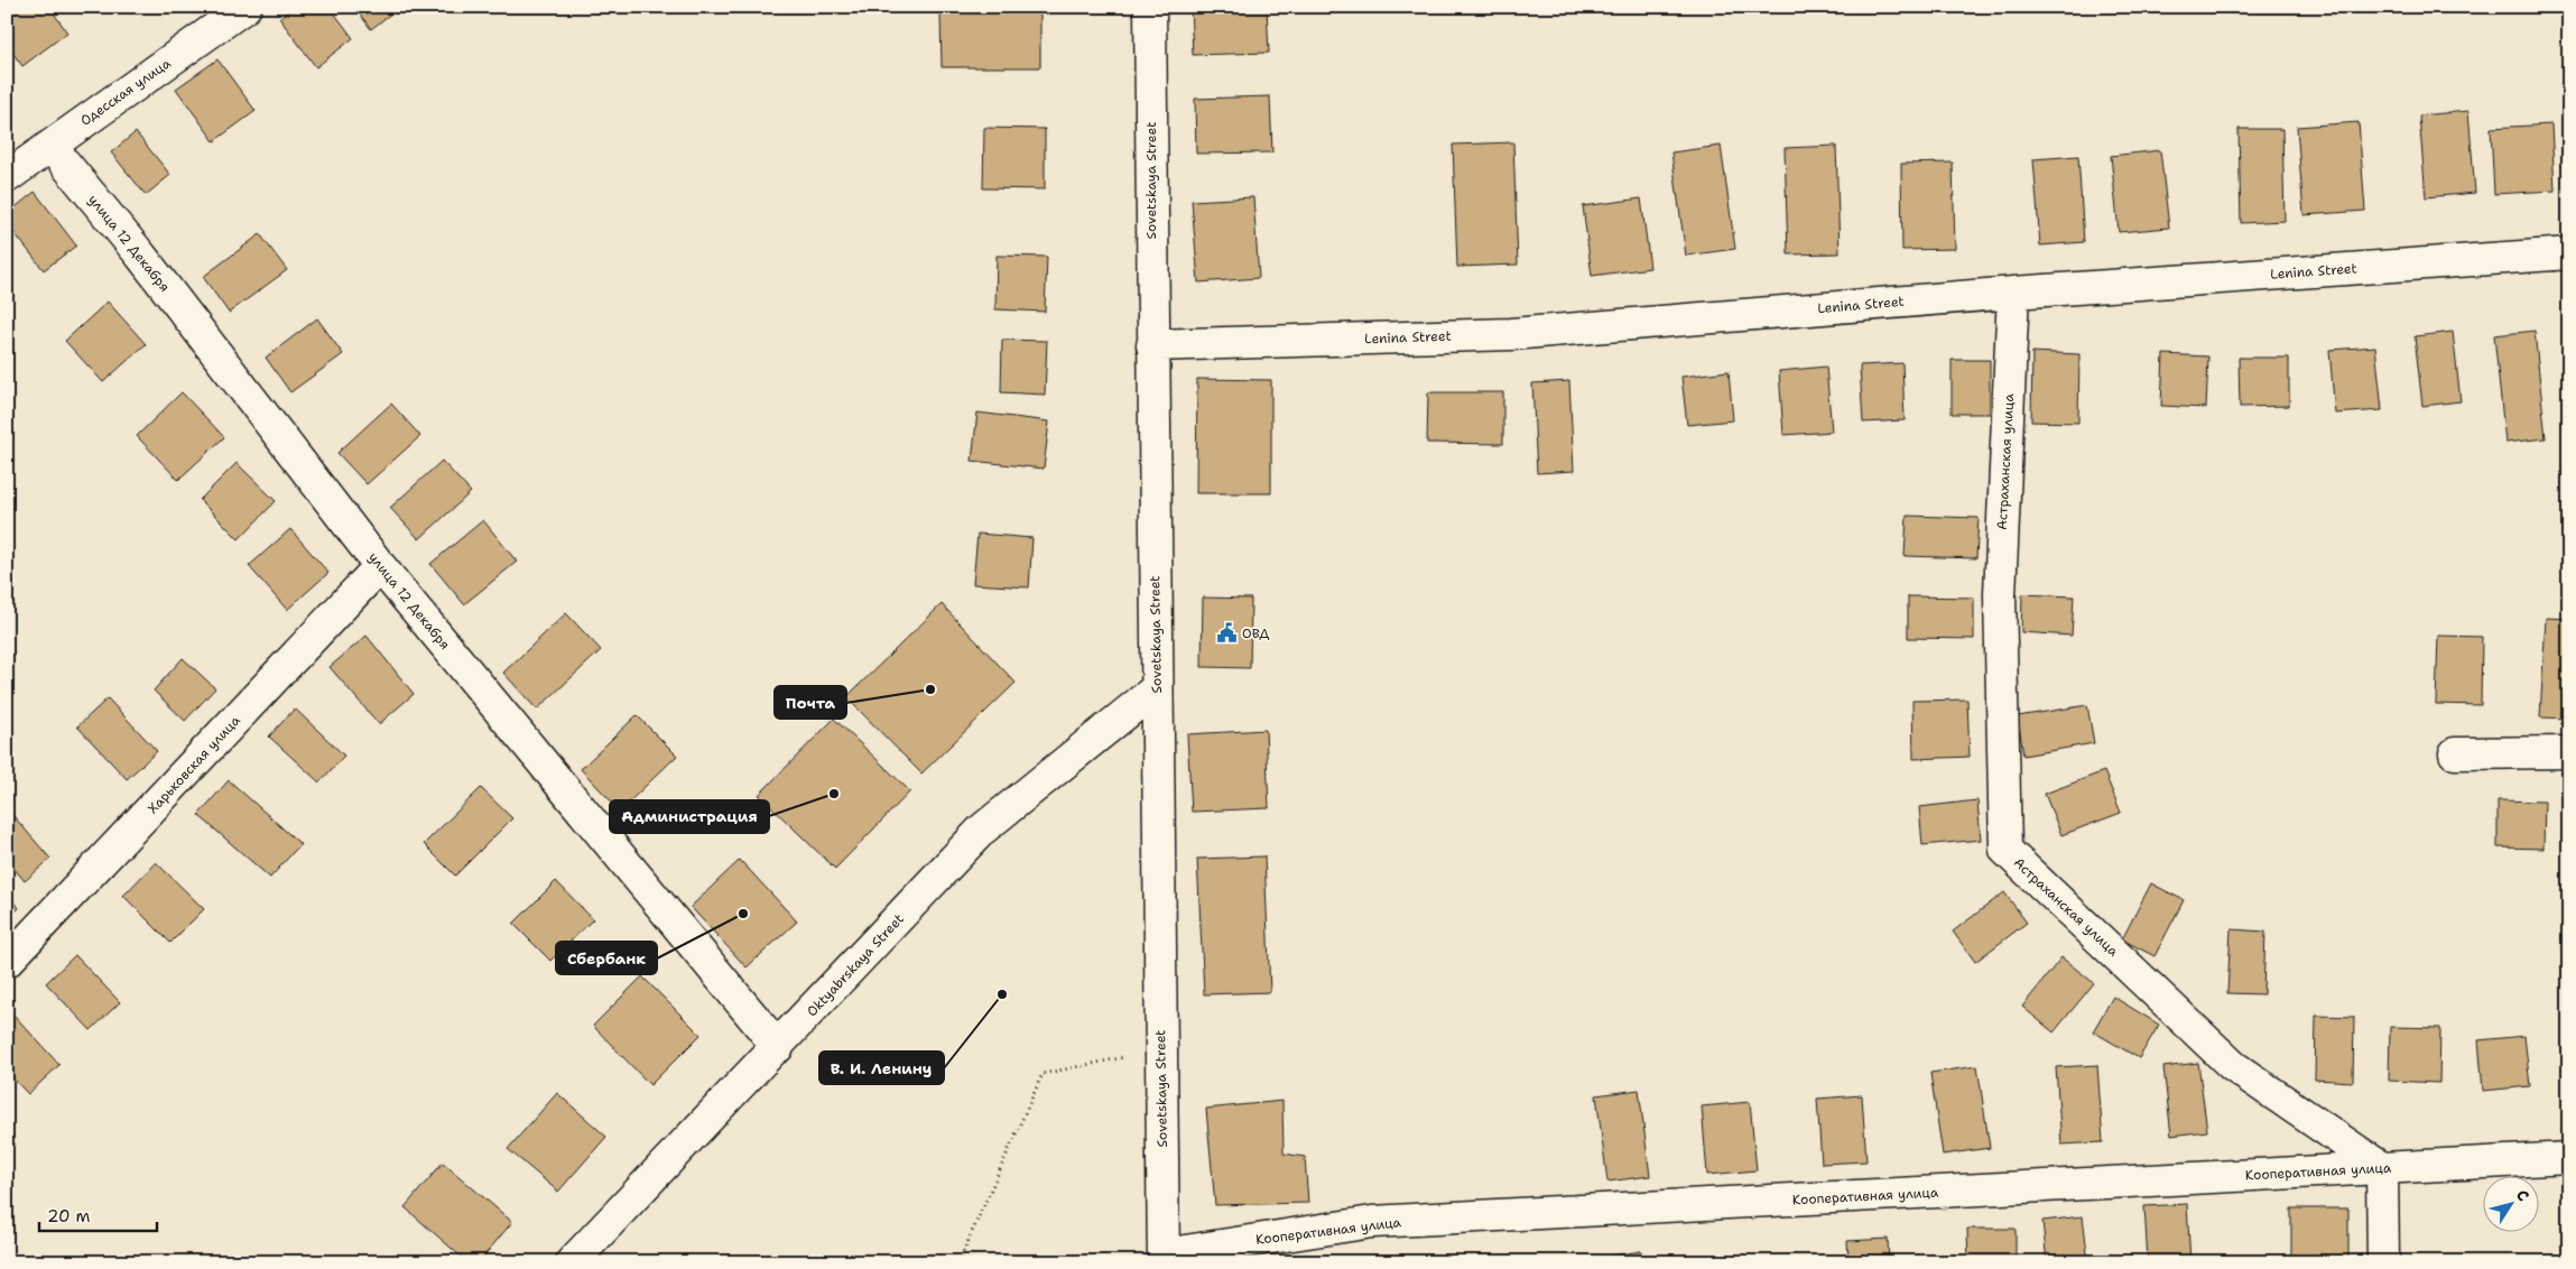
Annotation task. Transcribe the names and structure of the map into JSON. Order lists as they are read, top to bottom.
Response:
{
  "streets": {
    "street": [
      "Одесская улица",
      "Sovetskaya Street",
      "улица 12 Декабря",
      "Lenina Street",
      "Астраханская улица",
      "Харьковская улица",
      "Oktyabrskaya Street",
      "Кооперативная улица"
    ]
  },
  "crossings": [
    ["Одесская улица", "улица 12 Декабря"],
    ["Sovetskaya Street", "Lenina Street"],
    ["Sovetskaya Street", "Oktyabrskaya Street"],
    ["Sovetskaya Street", "Кооперативная улица"],
    ["улица 12 Декабря", "Харьковская улица"],
    ["улица 12 Декабря", "Oktyabrskaya Street"],
    ["Lenina Street", "Астраханская улица"],
    ["Астраханская улица", "Кооперативная улица"]
  ],
  "places": {
    "public building": ["ОВД"],
    "other": [
      "Почта",
      "Администрация",
      "Сбербанк",
      "В. И. Ленину"
    ]
  },
  "scale_bar": "20 m",
  "north": "top right"
}
